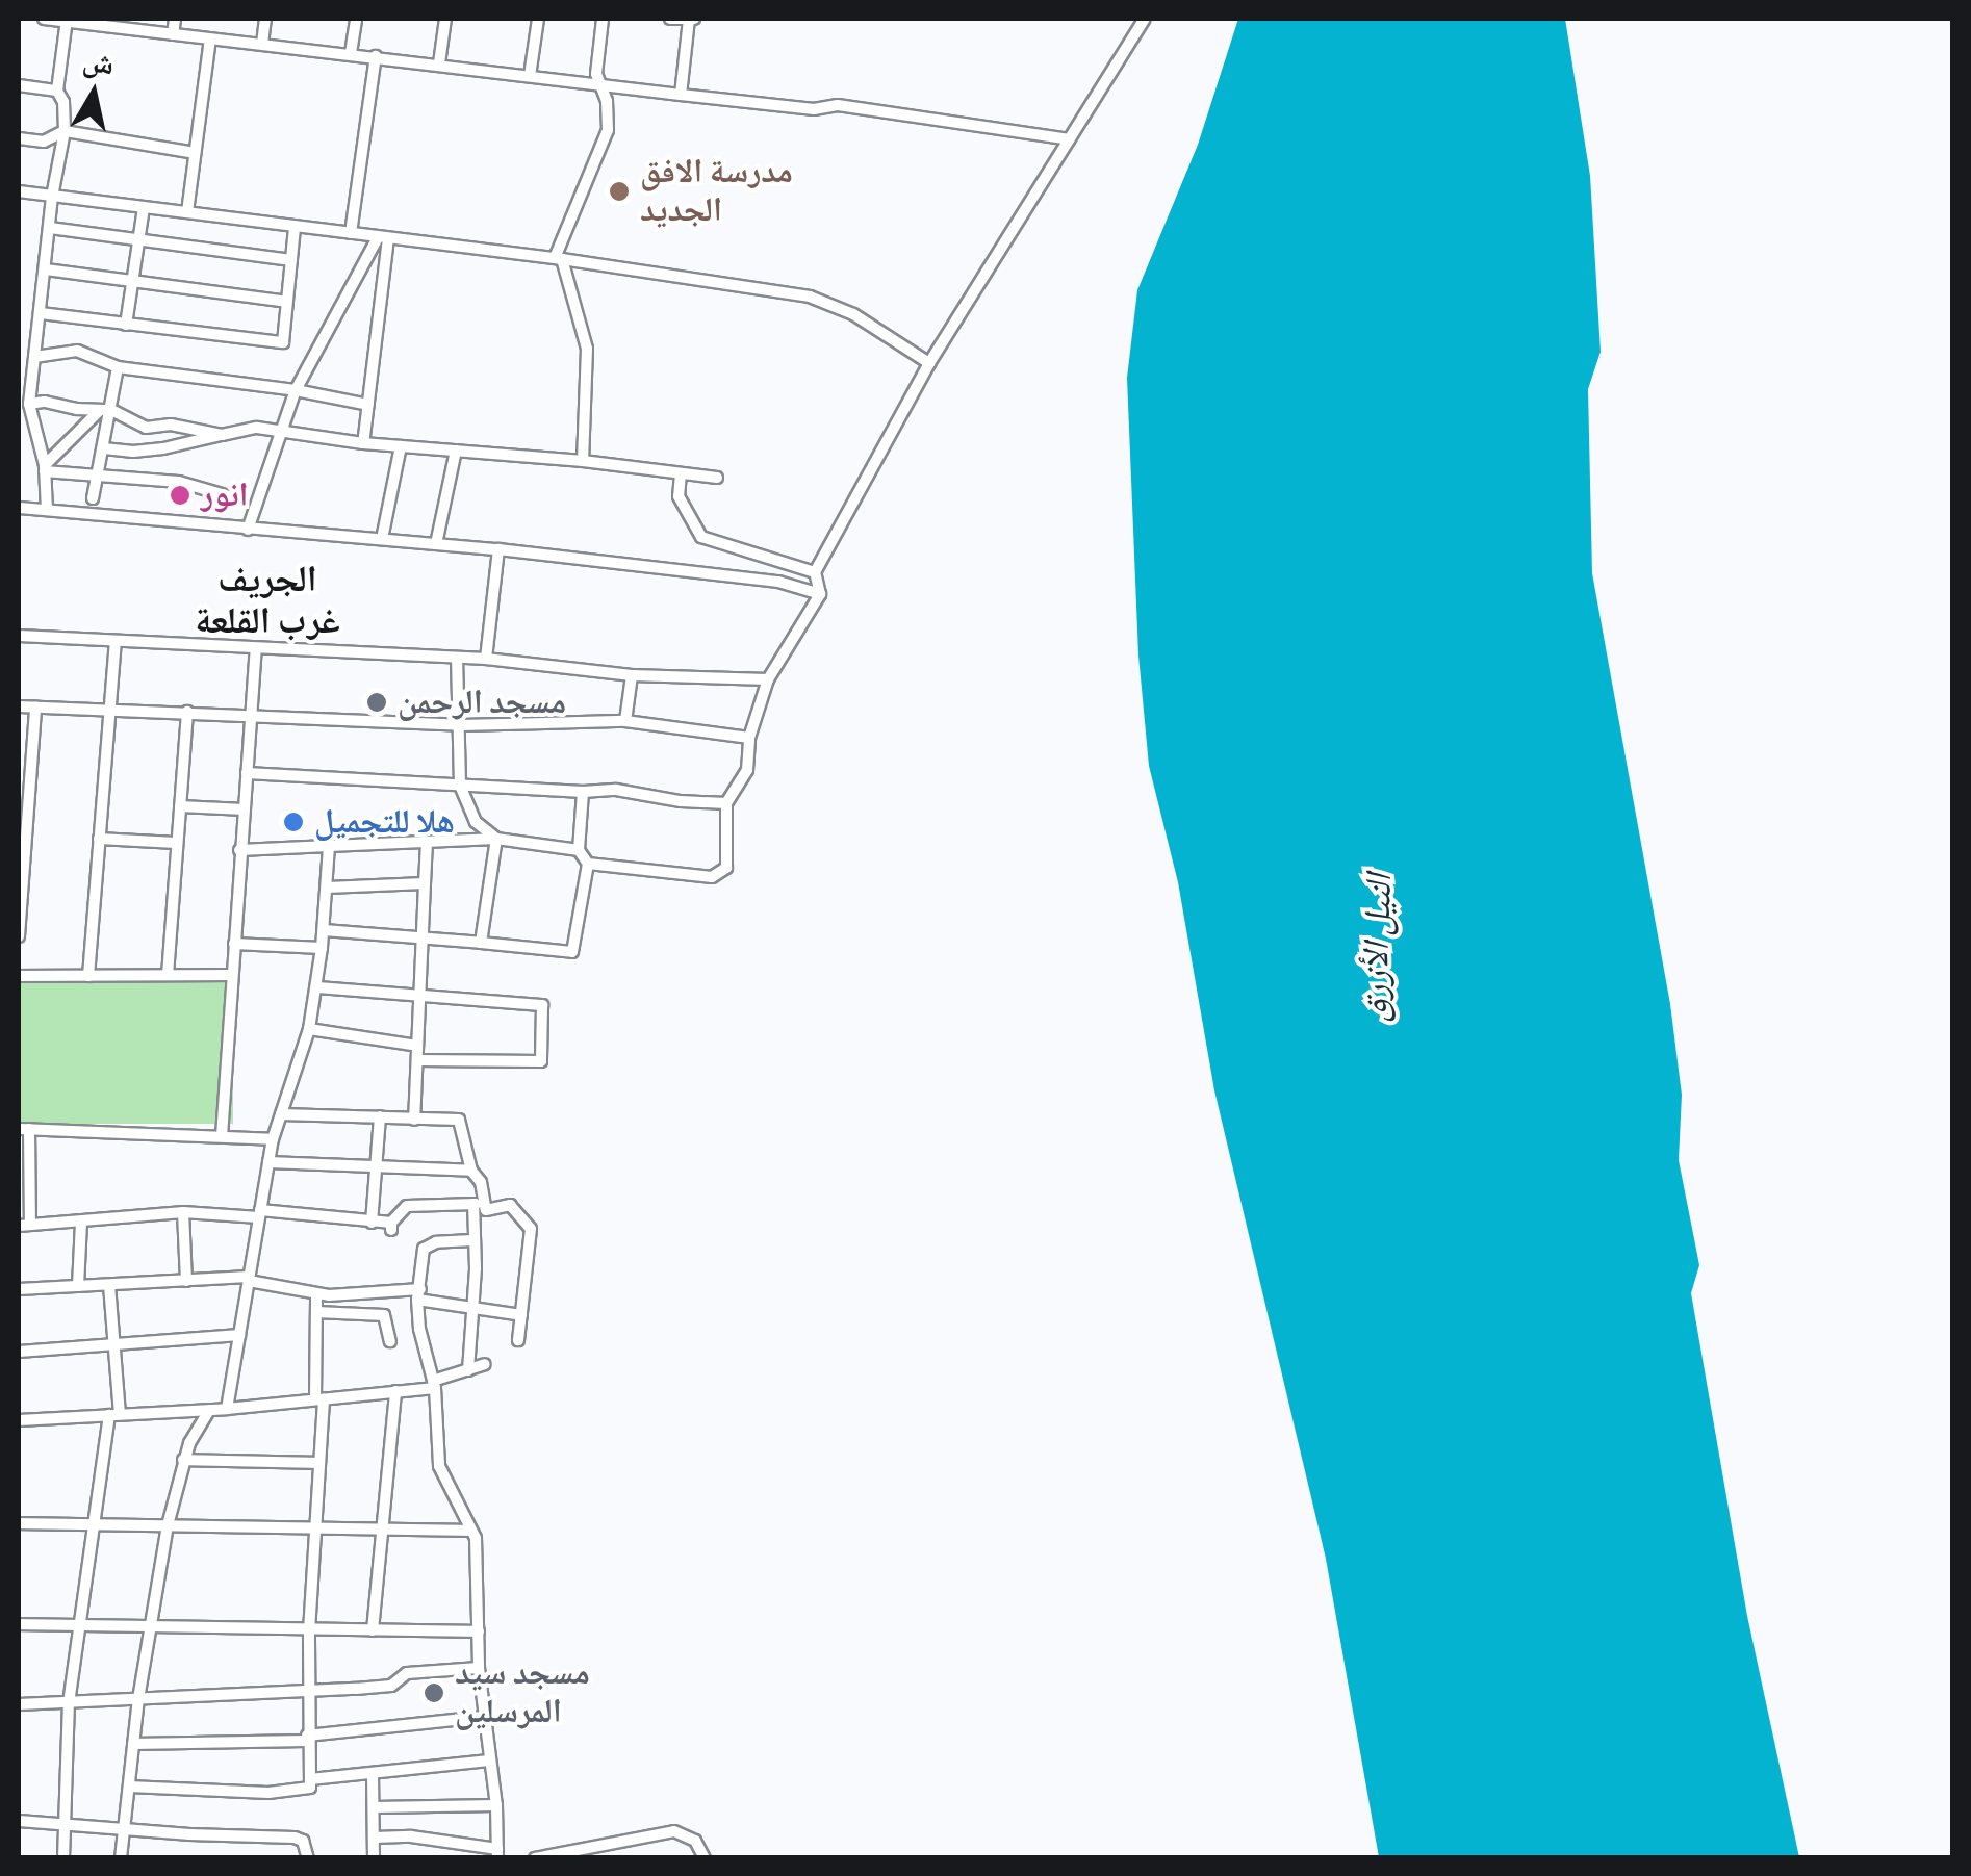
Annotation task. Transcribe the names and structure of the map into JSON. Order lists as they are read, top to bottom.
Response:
{
  "districts": ["الجريف غرب القلعة"],
  "water": ["النيل الأزرق"],
  "places": [
    "مدرسة الافق الجديد",
    "انور",
    "مسجد الرحمن",
    "هلا للتجميل",
    "مسجد سيد المرسلين"
  ],
  "north": "top"
}
